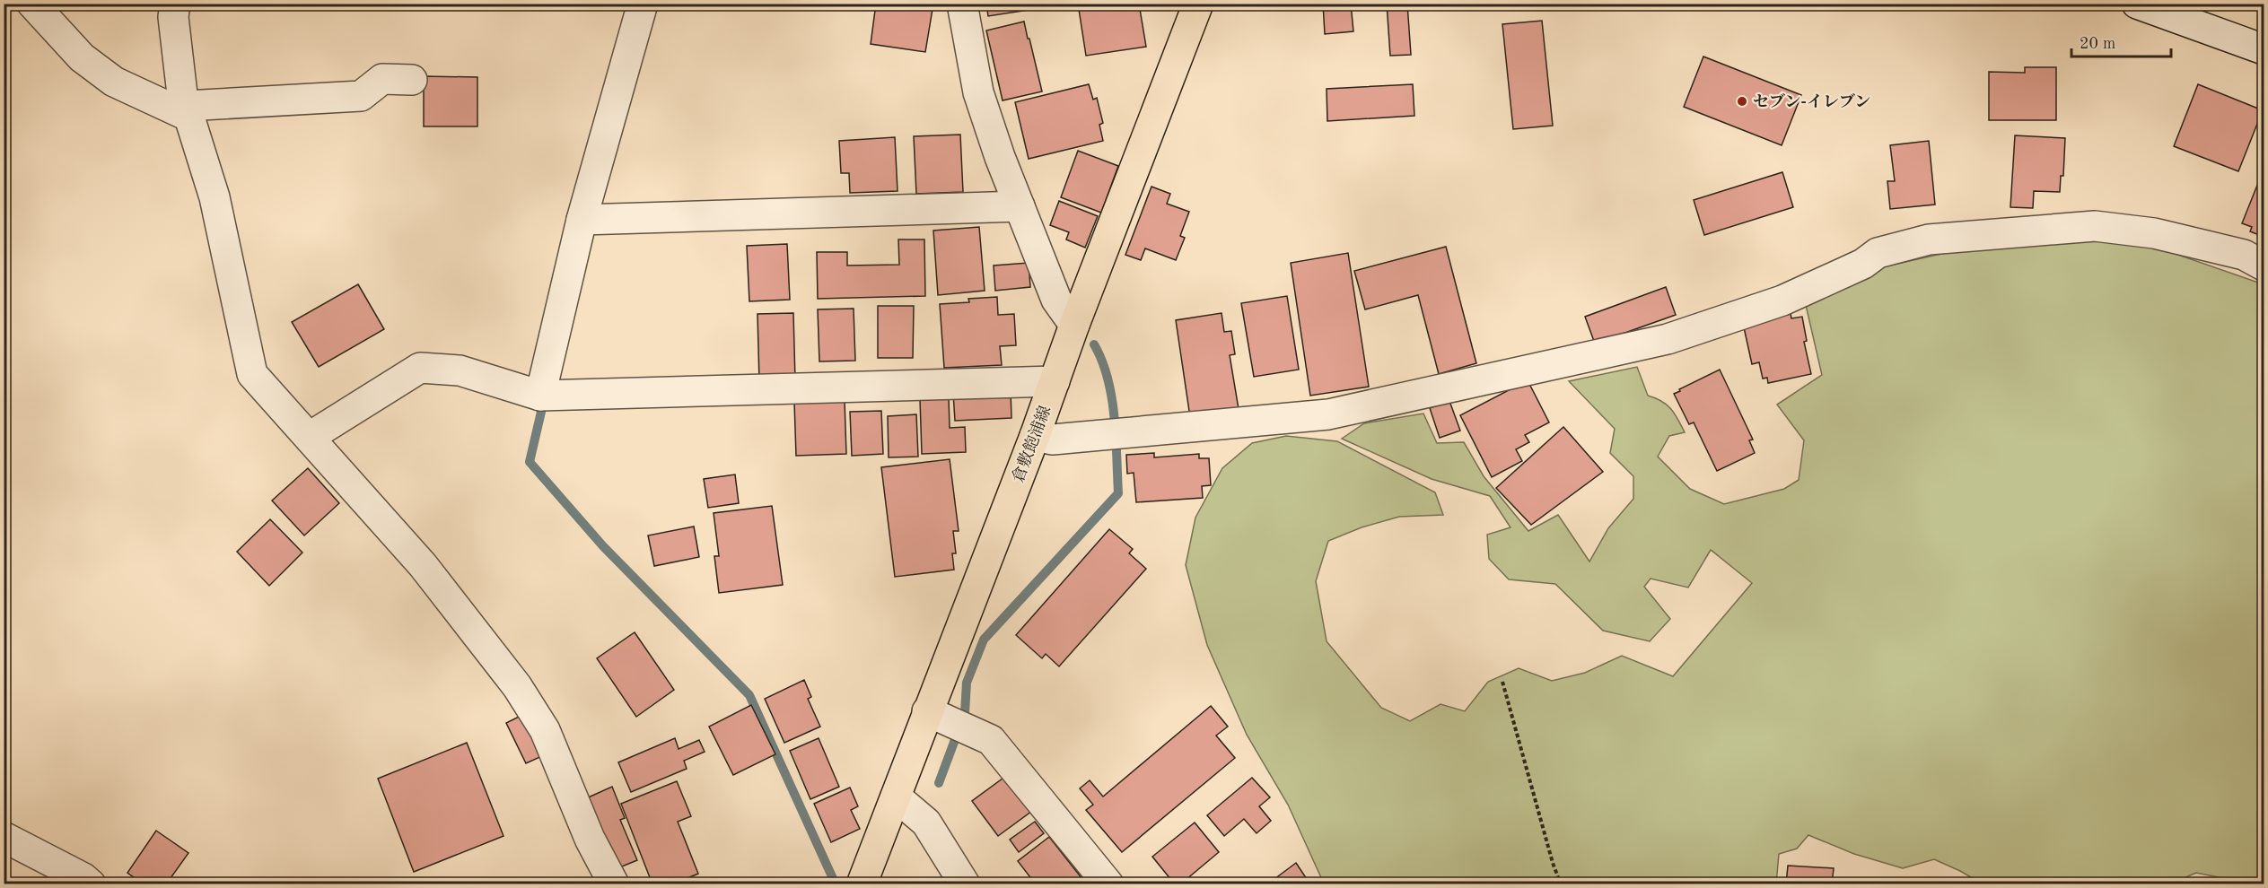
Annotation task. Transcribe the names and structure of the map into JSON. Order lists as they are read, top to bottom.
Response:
{
  "streets": {
    "main road": ["倉敷飽浦線"]
  },
  "places": ["セブン-イレブン"],
  "scale_bar": "20 m"
}
